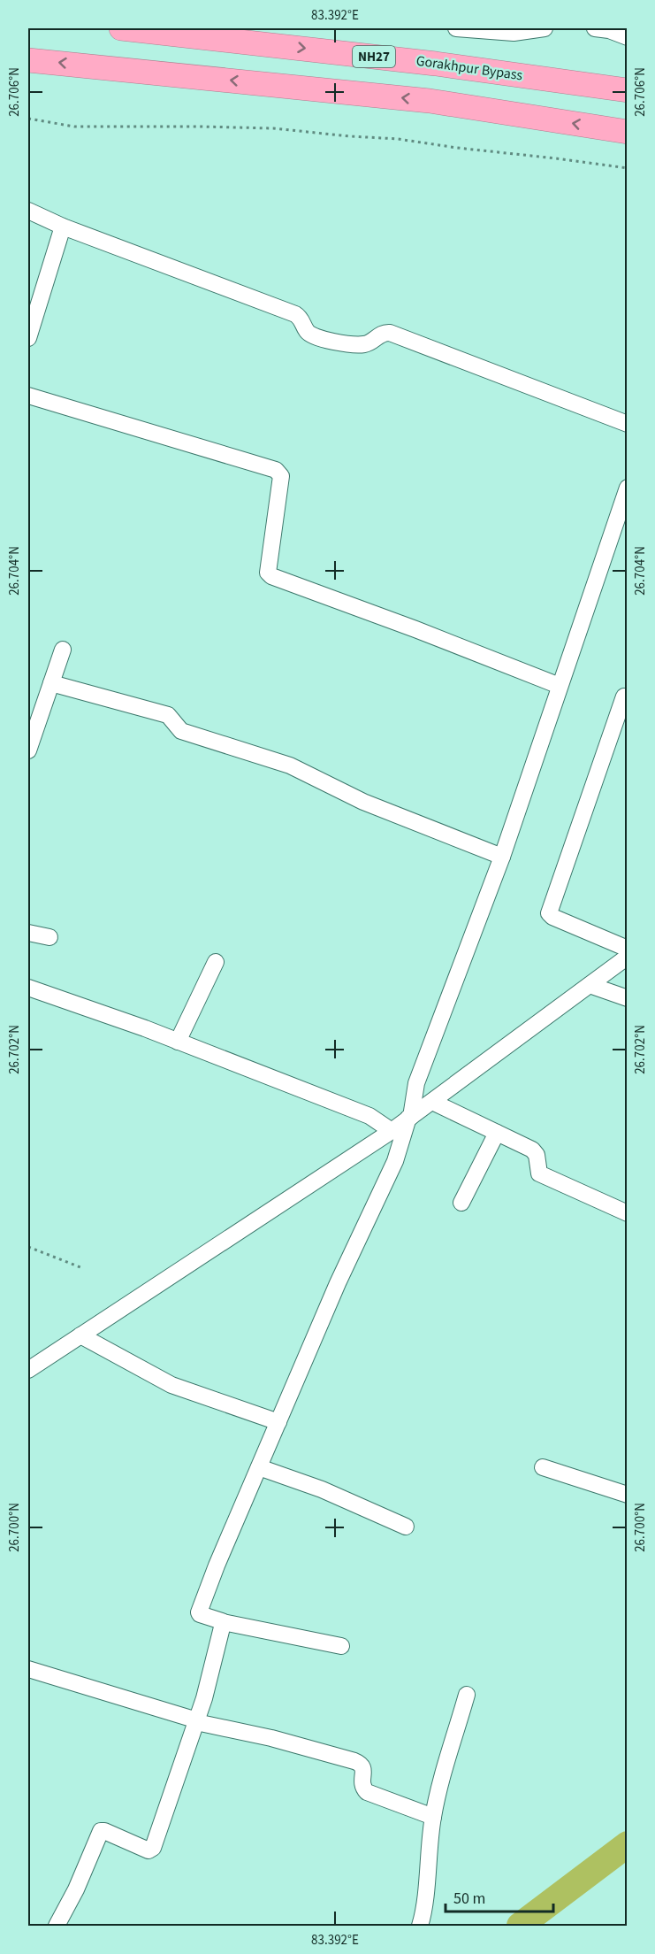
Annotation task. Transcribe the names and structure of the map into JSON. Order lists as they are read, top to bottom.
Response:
{
  "streets": {
    "highway": ["NH27", "Gorakhpur Bypass"]
  },
  "scale_bar": "50 m",
  "coordinates": [
    "83.392°E",
    "26.706°N",
    "26.704°N",
    "26.702°N",
    "26.700°N"
  ]
}
